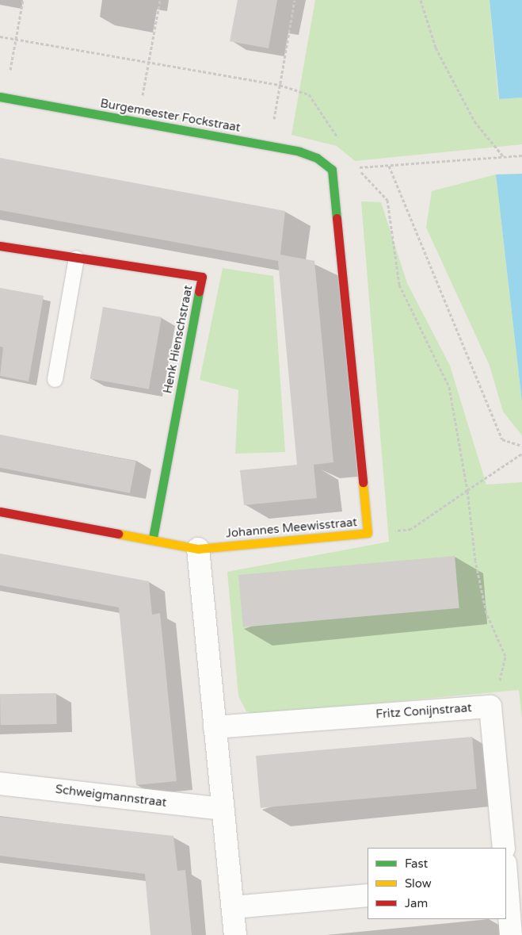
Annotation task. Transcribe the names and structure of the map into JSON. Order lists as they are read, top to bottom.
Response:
{
  "streets": {
    "street": [
      "Burgemeester Fockstraat",
      "Henk Hienschstraat",
      "Johannes Meewisstraat",
      "Fritz Conijnstraat",
      "Schweigmannstraat"
    ]
  },
  "crossings": [
    ["Burgemeester Fockstraat", "Johannes Meewisstraat"],
    ["Henk Hienschstraat", "Johannes Meewisstraat"]
  ],
  "legend": ["Fast", "Slow", "Jam"]
}
